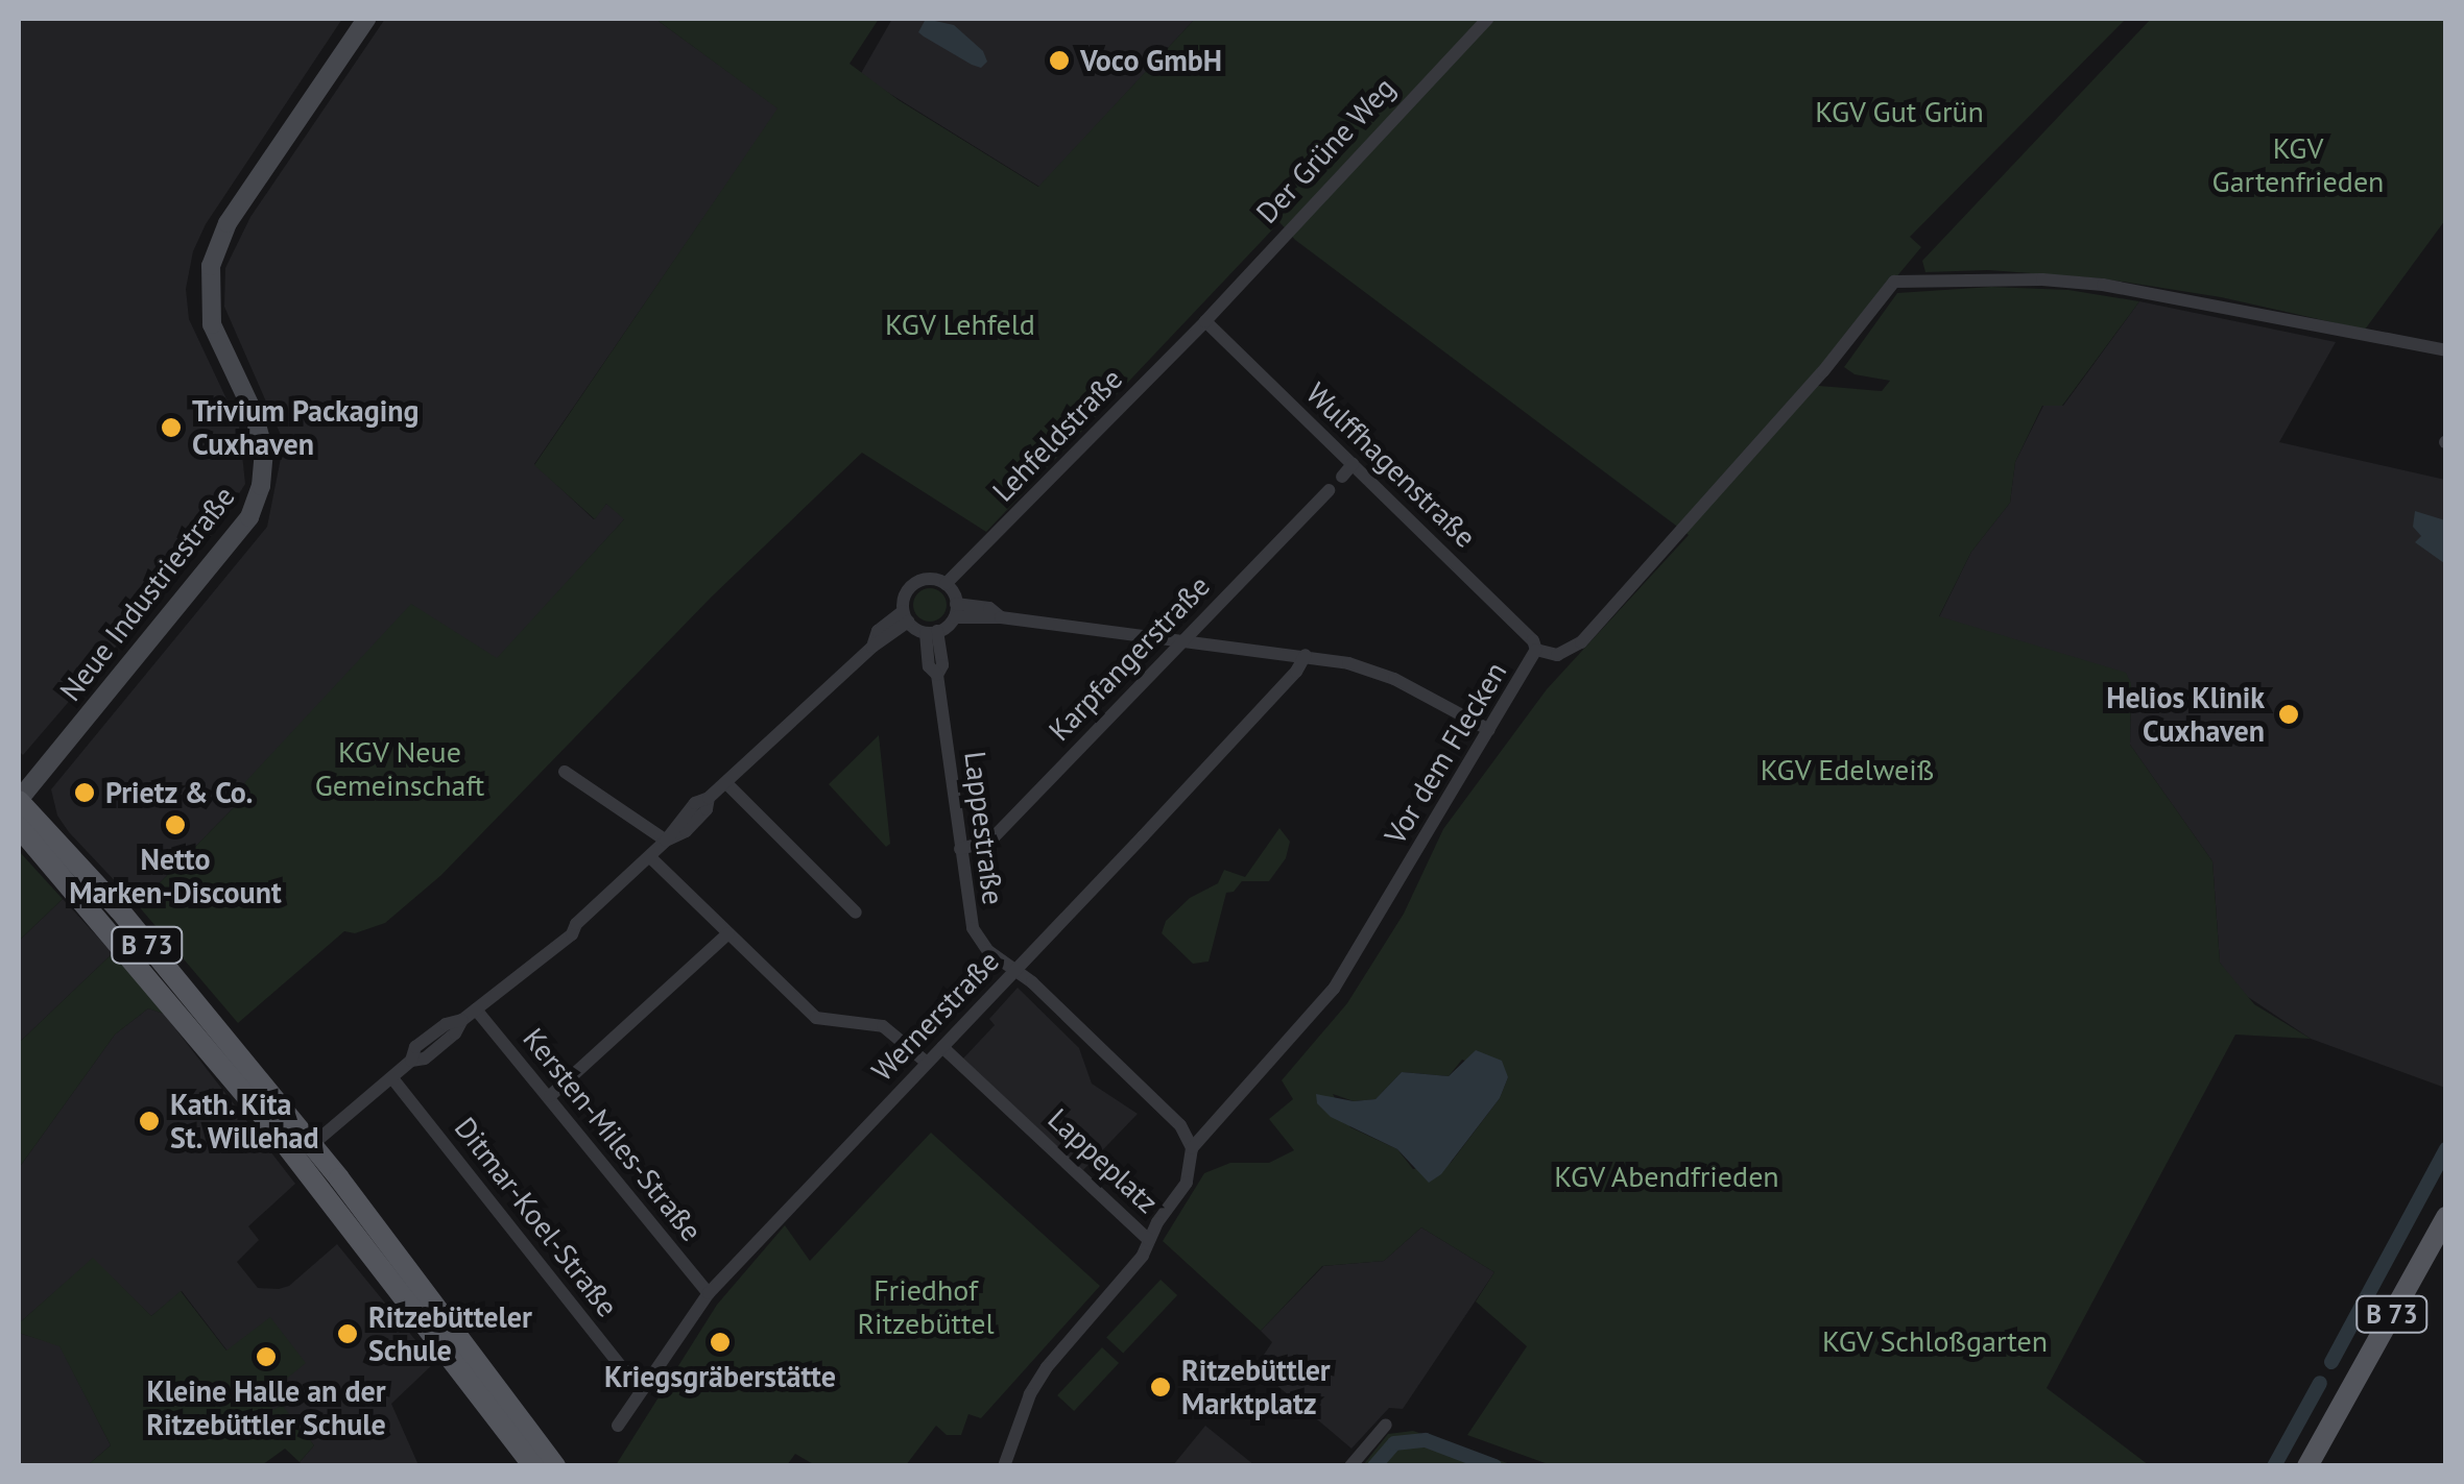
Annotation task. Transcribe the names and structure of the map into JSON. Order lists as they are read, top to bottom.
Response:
{
  "streets": {
    "main road": ["B 73"],
    "street": [
      "Der Grüne Weg",
      "Lehfeldstraße",
      "Wulffhagenstraße",
      "Neue Industriestraße",
      "Karpfangerstraße",
      "Vor dem Flecken",
      "Lappestraße",
      "Wernerstraße",
      "Kersten-Miles-Straße",
      "Lappeplatz",
      "Ditmar-Koel-Straße"
    ]
  },
  "crossings": [
    ["Der Grüne Weg", "Lehfeldstraße"],
    ["Der Grüne Weg", "Wulffhagenstraße"],
    ["Lehfeldstraße", "Wulffhagenstraße"],
    ["Lehfeldstraße", "Lappestraße"],
    ["Wulffhagenstraße", "Vor dem Flecken"],
    ["Neue Industriestraße", "B 73"],
    ["Karpfangerstraße", "Lappestraße"],
    ["Vor dem Flecken", "Lappeplatz"],
    ["Lappestraße", "Wernerstraße"],
    ["Wernerstraße", "Kersten-Miles-Straße"],
    ["Wernerstraße", "Lappeplatz"],
    ["Wernerstraße", "Ditmar-Koel-Straße"]
  ],
  "parks": [
    "KGV Gut Grün",
    "KGV Gartenfrieden",
    "KGV Lehfeld",
    "KGV Neue Gemeinschaft",
    "KGV Edelweiß",
    "KGV Abendfrieden",
    "Friedhof Ritzebüttel",
    "KGV Schloßgarten"
  ],
  "places": [
    "Voco GmbH",
    "Trivium Packaging Cuxhaven",
    "Helios Klinik Cuxhaven",
    "Prietz & Co.",
    "Netto Marken-Discount",
    "Kath. Kita St. Willehad",
    "Ritzebütteler Schule",
    "Kriegsgräberstätte",
    "Kleine Halle an der Ritzebüttler Schule",
    "Ritzebüttler Marktplatz"
  ]
}
